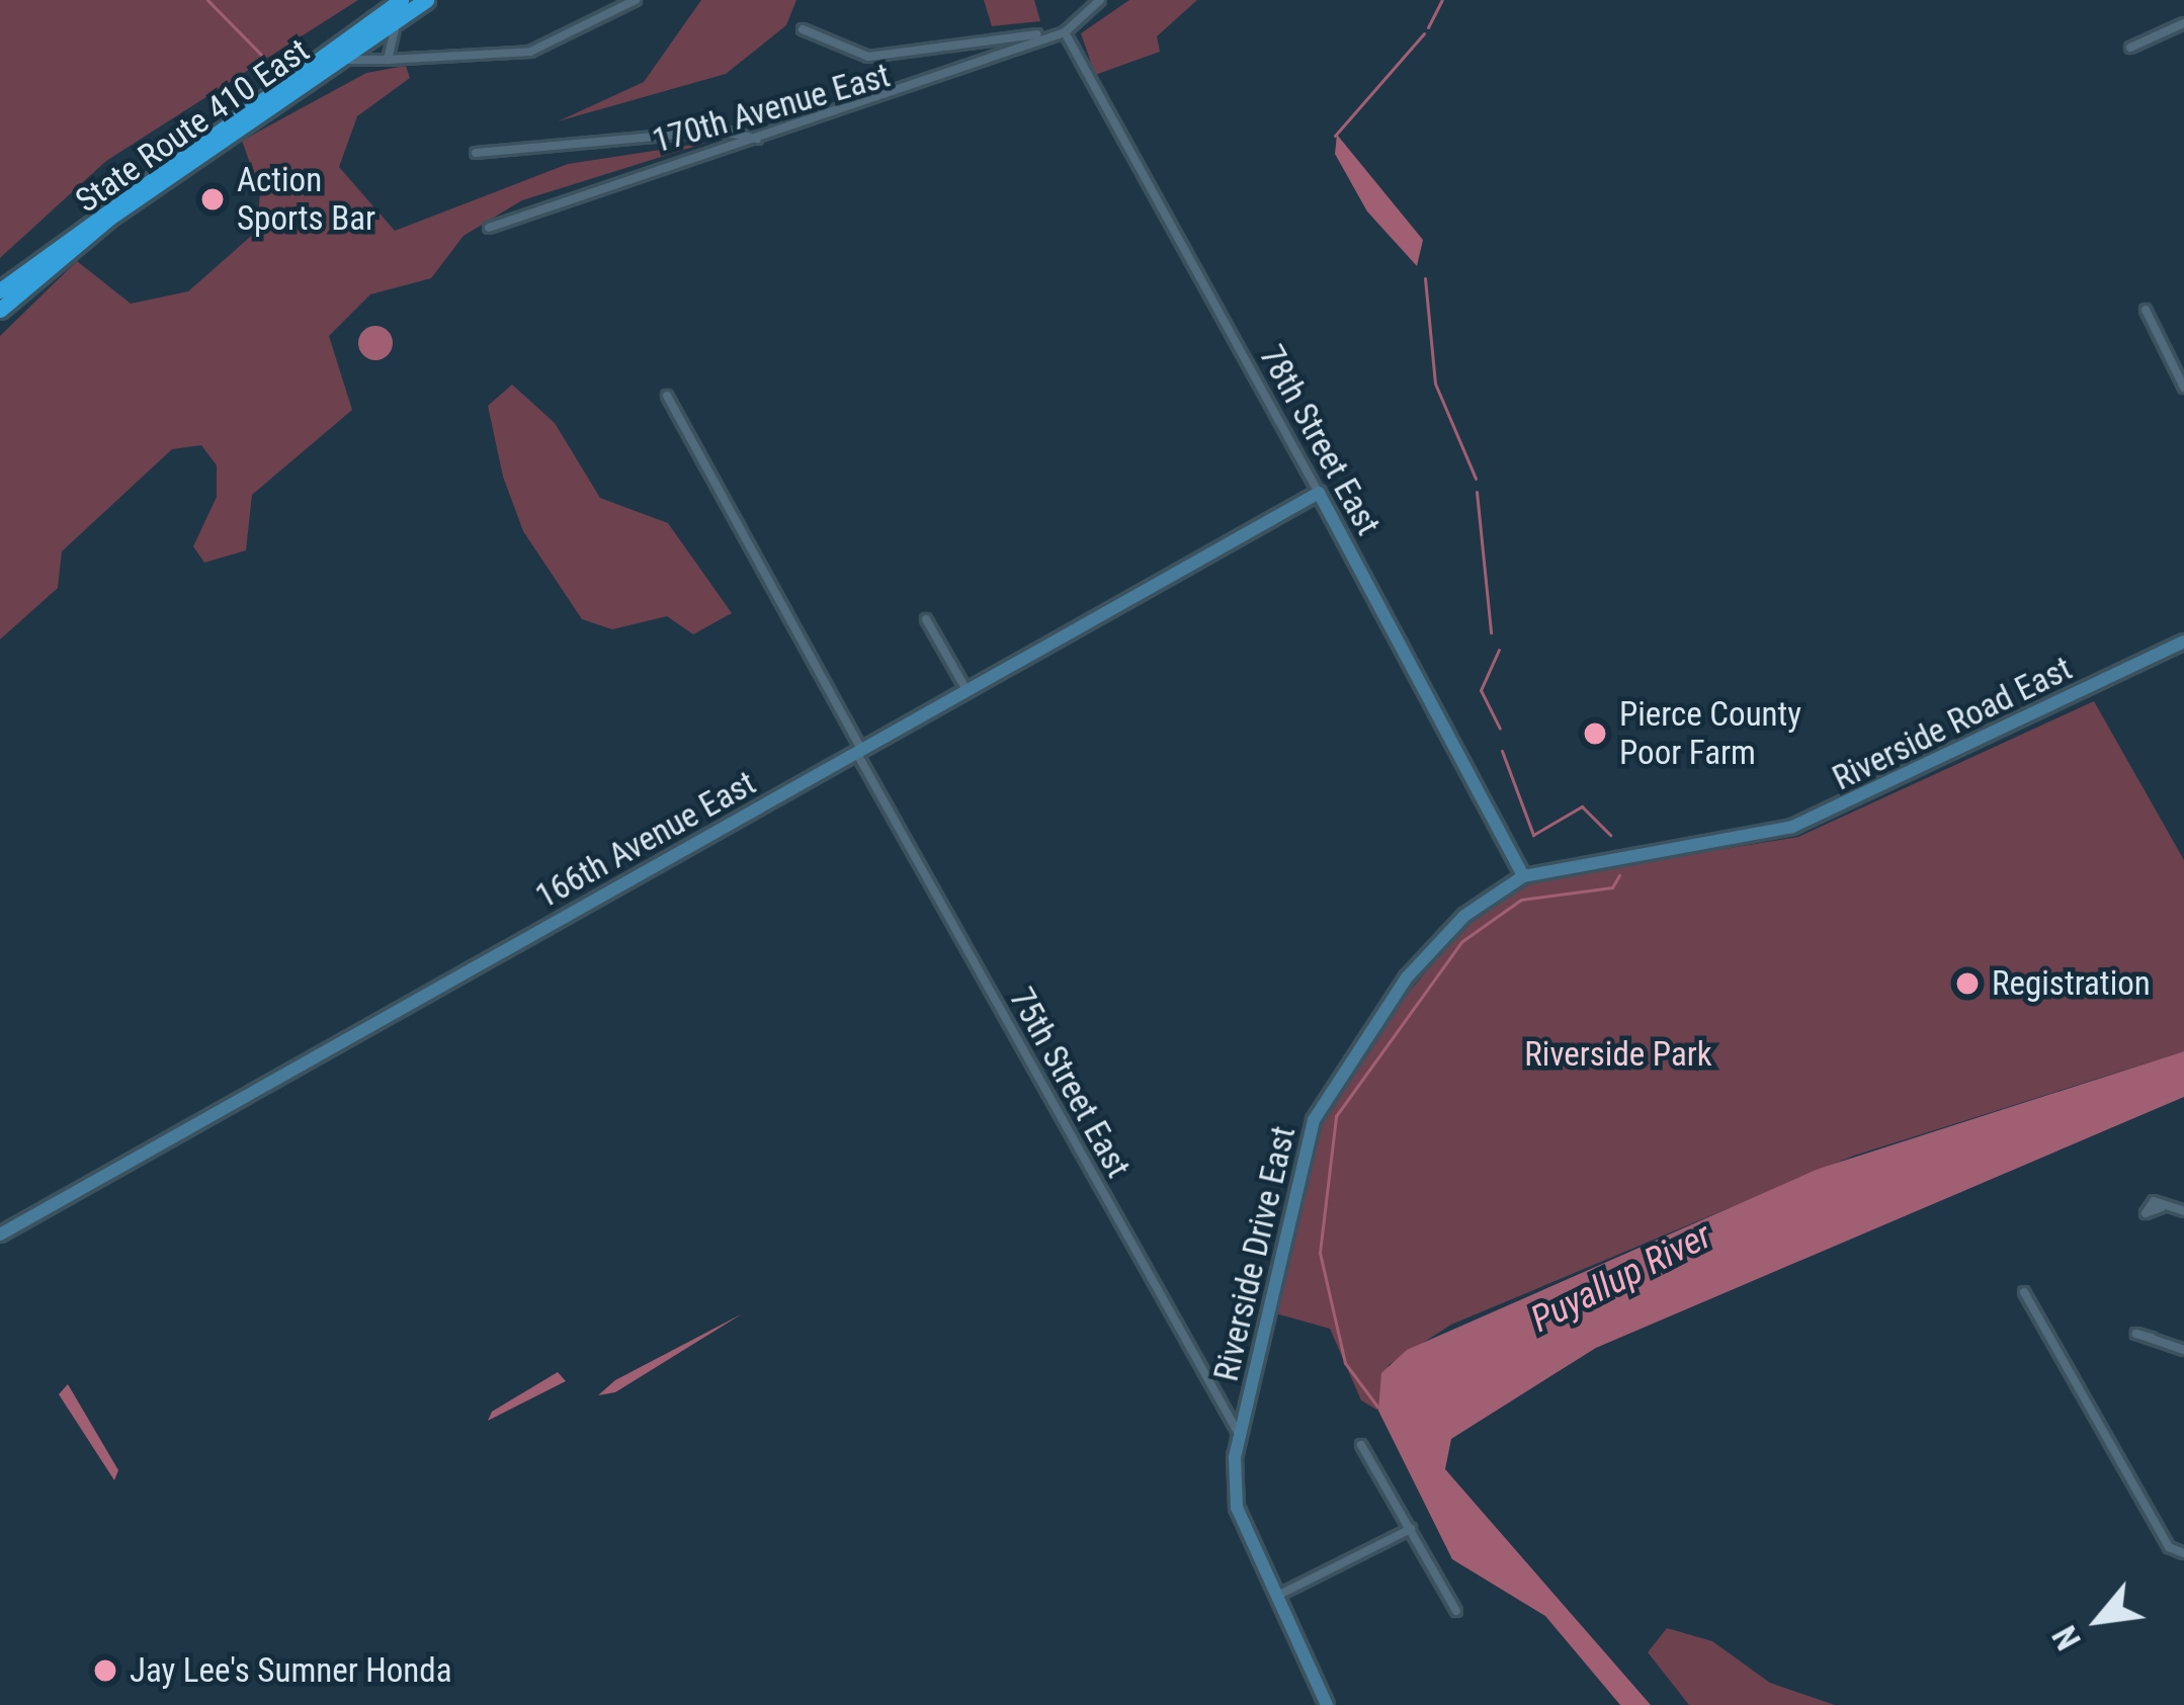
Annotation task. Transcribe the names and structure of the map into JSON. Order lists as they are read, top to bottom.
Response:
{
  "streets": {
    "highway": ["State Route 410 East"],
    "street": [
      "170th Avenue East",
      "78th Street East",
      "Riverside Road East",
      "166th Avenue East",
      "75th Street East",
      "Riverside Drive East"
    ]
  },
  "crossings": [
    ["170th Avenue East", "78th Street East"],
    ["78th Street East", "Riverside Road East"],
    ["78th Street East", "166th Avenue East"],
    ["78th Street East", "Riverside Drive East"],
    ["Riverside Road East", "Riverside Drive East"],
    ["166th Avenue East", "75th Street East"],
    ["75th Street East", "Riverside Drive East"]
  ],
  "water": ["Puyallup River"],
  "parks": ["Riverside Park"],
  "places": [
    "Action Sports Bar",
    "Pierce County Poor Farm",
    "Registration",
    "Jay Lee's Sumner Honda"
  ],
  "north": "bottom left"
}
